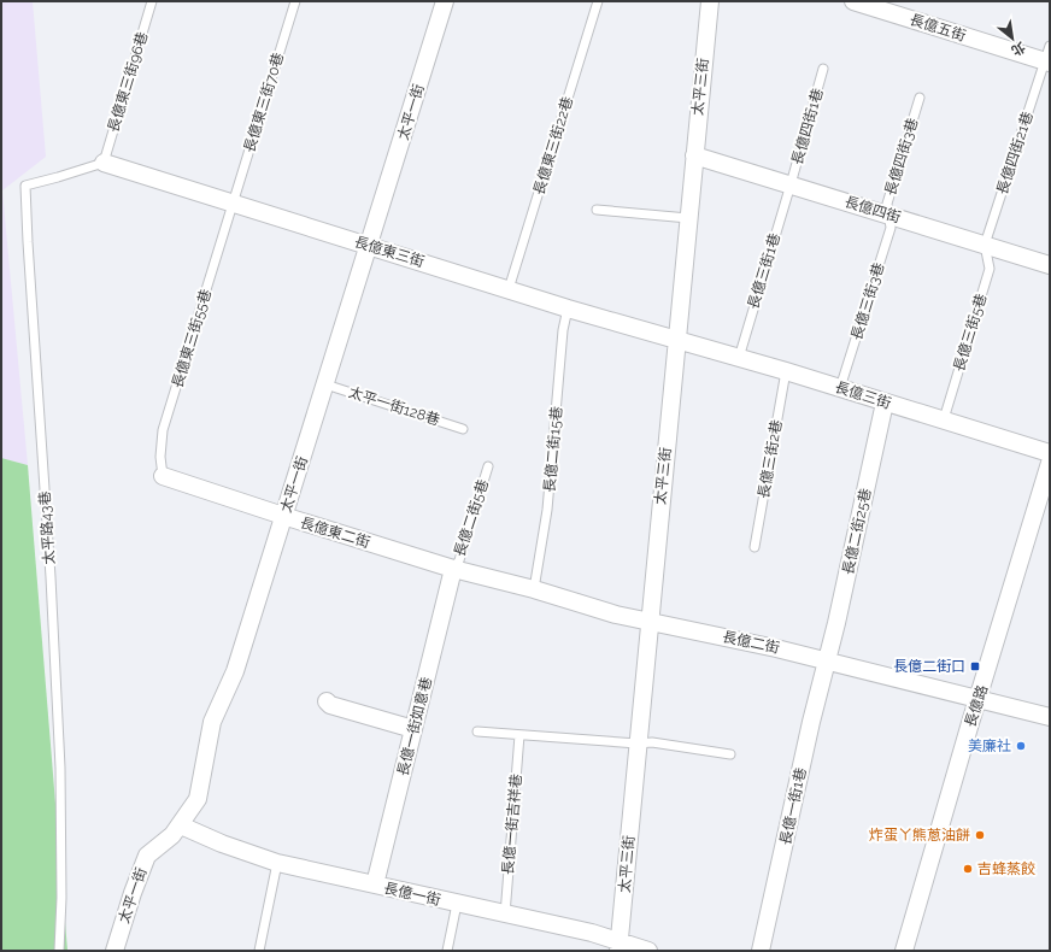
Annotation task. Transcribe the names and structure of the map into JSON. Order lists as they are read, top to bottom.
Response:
{
  "streets": {
    "street": [
      "長億五街",
      "太平三街",
      "太平一街",
      "長億四街",
      "長億東三街",
      "長億三街",
      "長億二街25巷",
      "長億東二街",
      "長億二街",
      "長億路",
      "長億一街如意巷",
      "長億一街1巷",
      "長億一街"
    ],
    "lane": [
      "長億東三街96巷",
      "長億東三街70巷",
      "長億四街1巷",
      "長億東三街22巷",
      "長億四街21巷",
      "長億四街3巷",
      "長億三街1巷",
      "長億三街3巷",
      "長億三街5巷",
      "長億東三街55巷",
      "太平一街128巷",
      "長億二街15巷",
      "長億三街2巷",
      "長億二街5巷",
      "太平路43巷",
      "長億一街吉祥巷"
    ]
  },
  "crossings": [
    ["長億五街", "長億四街21巷"],
    ["長億東三街96巷", "長億東三街"],
    ["長億東三街96巷", "太平路43巷"],
    ["太平三街", "長億四街"],
    ["太平三街", "長億東三街"],
    ["太平三街", "長億三街"],
    ["太平三街", "長億二街"],
    ["太平三街", "長億一街"],
    ["長億東三街70巷", "長億東三街"],
    ["長億東三街70巷", "長億東三街55巷"],
    ["太平一街", "長億東三街"],
    ["太平一街", "太平一街128巷"],
    ["太平一街", "長億東二街"],
    ["太平一街", "長億一街"],
    ["長億四街1巷", "長億四街"],
    ["長億四街1巷", "長億三街1巷"],
    ["長億東三街22巷", "長億東三街"],
    ["長億四街21巷", "長億四街"],
    ["長億四街21巷", "長億三街5巷"],
    ["長億四街3巷", "長億四街"],
    ["長億四街3巷", "長億三街3巷"],
    ["長億四街", "長億三街1巷"],
    ["長億四街", "長億三街3巷"],
    ["長億四街", "長億三街5巷"],
    ["長億東三街", "長億東三街55巷"],
    ["長億東三街", "長億三街"],
    ["長億東三街", "長億二街15巷"],
    ["長億東三街", "太平路43巷"],
    ["長億三街1巷", "長億三街"],
    ["長億三街3巷", "長億三街"],
    ["長億三街5巷", "長億三街"],
    ["長億東三街55巷", "長億東二街"],
    ["長億三街", "長億三街2巷"],
    ["長億三街", "長億二街25巷"],
    ["長億二街15巷", "長億二街"],
    ["長億二街5巷", "長億東二街"],
    ["長億二街5巷", "長億二街"],
    ["長億二街5巷", "長億一街如意巷"],
    ["長億二街25巷", "長億二街"],
    ["長億二街25巷", "長億一街1巷"],
    ["長億東二街", "長億二街"],
    ["長億東二街", "長億一街如意巷"],
    ["長億二街", "長億路"],
    ["長億二街", "長億一街如意巷"],
    ["長億二街", "長億一街1巷"],
    ["長億一街如意巷", "長億一街"],
    ["長億一街吉祥巷", "長億一街"]
  ],
  "places": {
    "transit": ["長億二街口"],
    "other": ["美廉社", "炸蛋ㄚ熊蔥油餅", "吉蜂蒸餃"]
  },
  "north": "bottom right"
}
